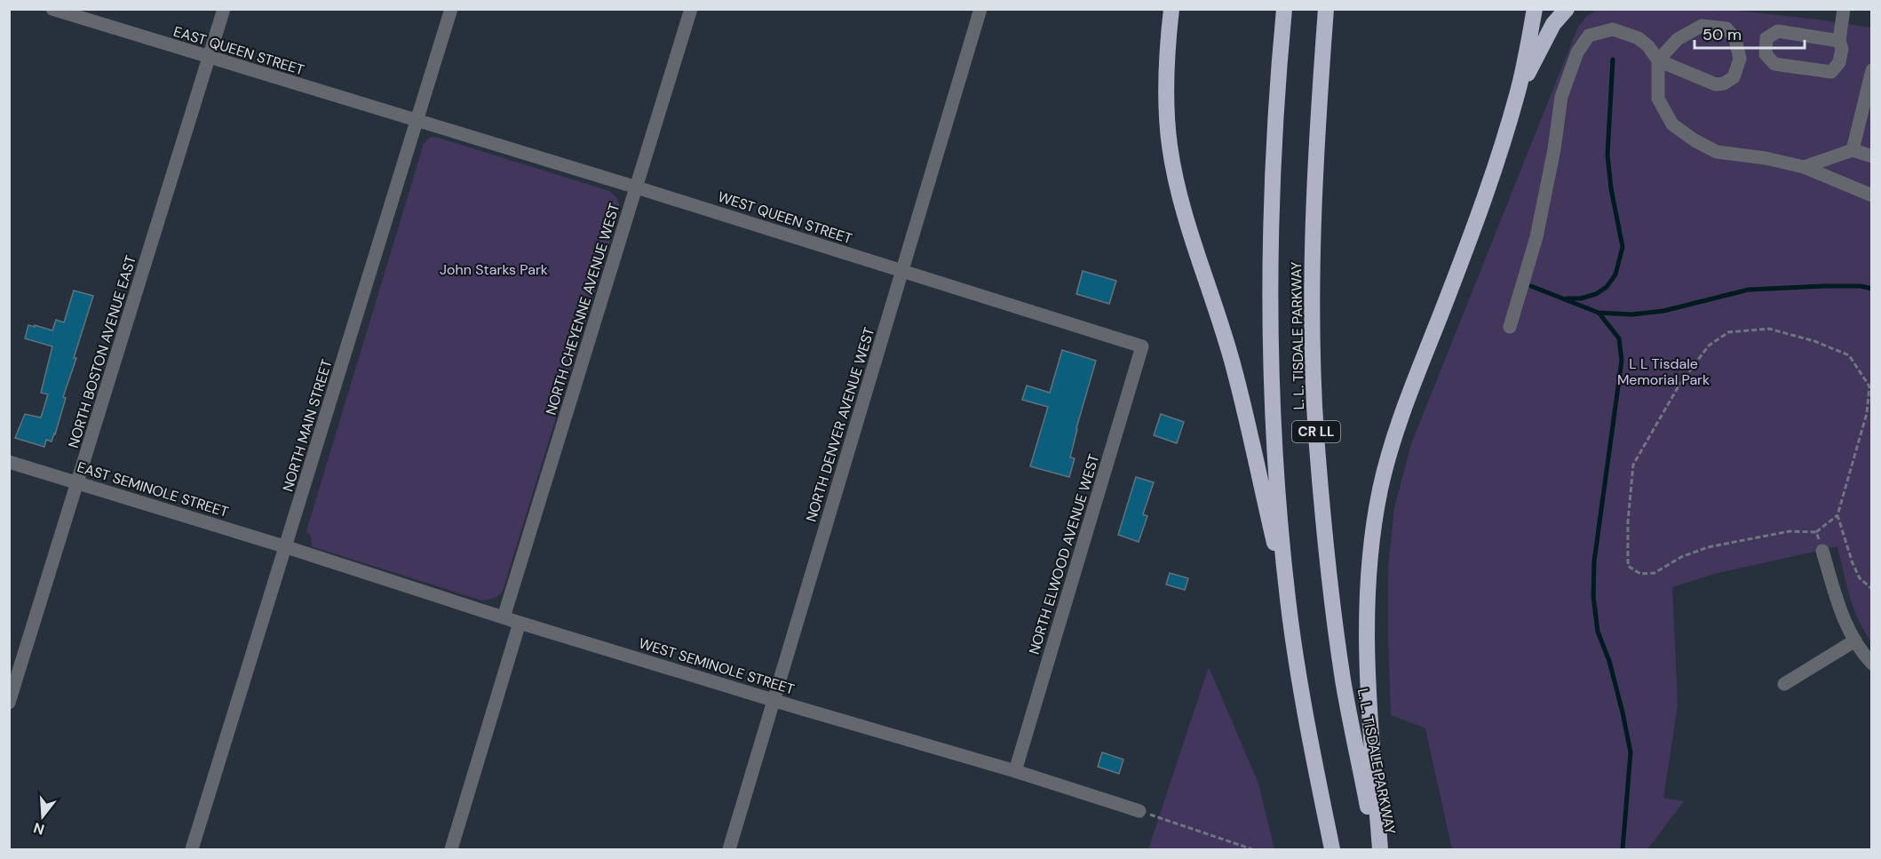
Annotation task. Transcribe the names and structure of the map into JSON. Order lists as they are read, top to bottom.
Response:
{
  "streets": {
    "highway": ["L. L. TISDALE PARKWAY", "CR LL"],
    "street": [
      "EAST QUEEN STREET",
      "WEST QUEEN STREET",
      "NORTH CHEYENNE AVENUE WEST",
      "NORTH BOSTON AVENUE EAST",
      "NORTH DENVER AVENUE WEST",
      "NORTH MAIN STREET",
      "EAST SEMINOLE STREET",
      "NORTH ELWOOD AVENUE WEST",
      "WEST SEMINOLE STREET"
    ]
  },
  "crossings": [
    ["EAST QUEEN STREET", "WEST QUEEN STREET"],
    ["EAST QUEEN STREET", "NORTH BOSTON AVENUE EAST"],
    ["EAST QUEEN STREET", "NORTH MAIN STREET"],
    ["WEST QUEEN STREET", "NORTH CHEYENNE AVENUE WEST"],
    ["WEST QUEEN STREET", "NORTH DENVER AVENUE WEST"],
    ["WEST QUEEN STREET", "NORTH MAIN STREET"],
    ["WEST QUEEN STREET", "NORTH ELWOOD AVENUE WEST"],
    ["NORTH CHEYENNE AVENUE WEST", "WEST SEMINOLE STREET"],
    ["NORTH BOSTON AVENUE EAST", "EAST SEMINOLE STREET"],
    ["NORTH DENVER AVENUE WEST", "WEST SEMINOLE STREET"],
    ["NORTH MAIN STREET", "EAST SEMINOLE STREET"],
    ["NORTH MAIN STREET", "WEST SEMINOLE STREET"],
    ["EAST SEMINOLE STREET", "WEST SEMINOLE STREET"],
    ["NORTH ELWOOD AVENUE WEST", "WEST SEMINOLE STREET"]
  ],
  "parks": ["John Starks Park", "L L Tisdale Memorial Park"],
  "scale_bar": "50 m",
  "north": "bottom"
}
